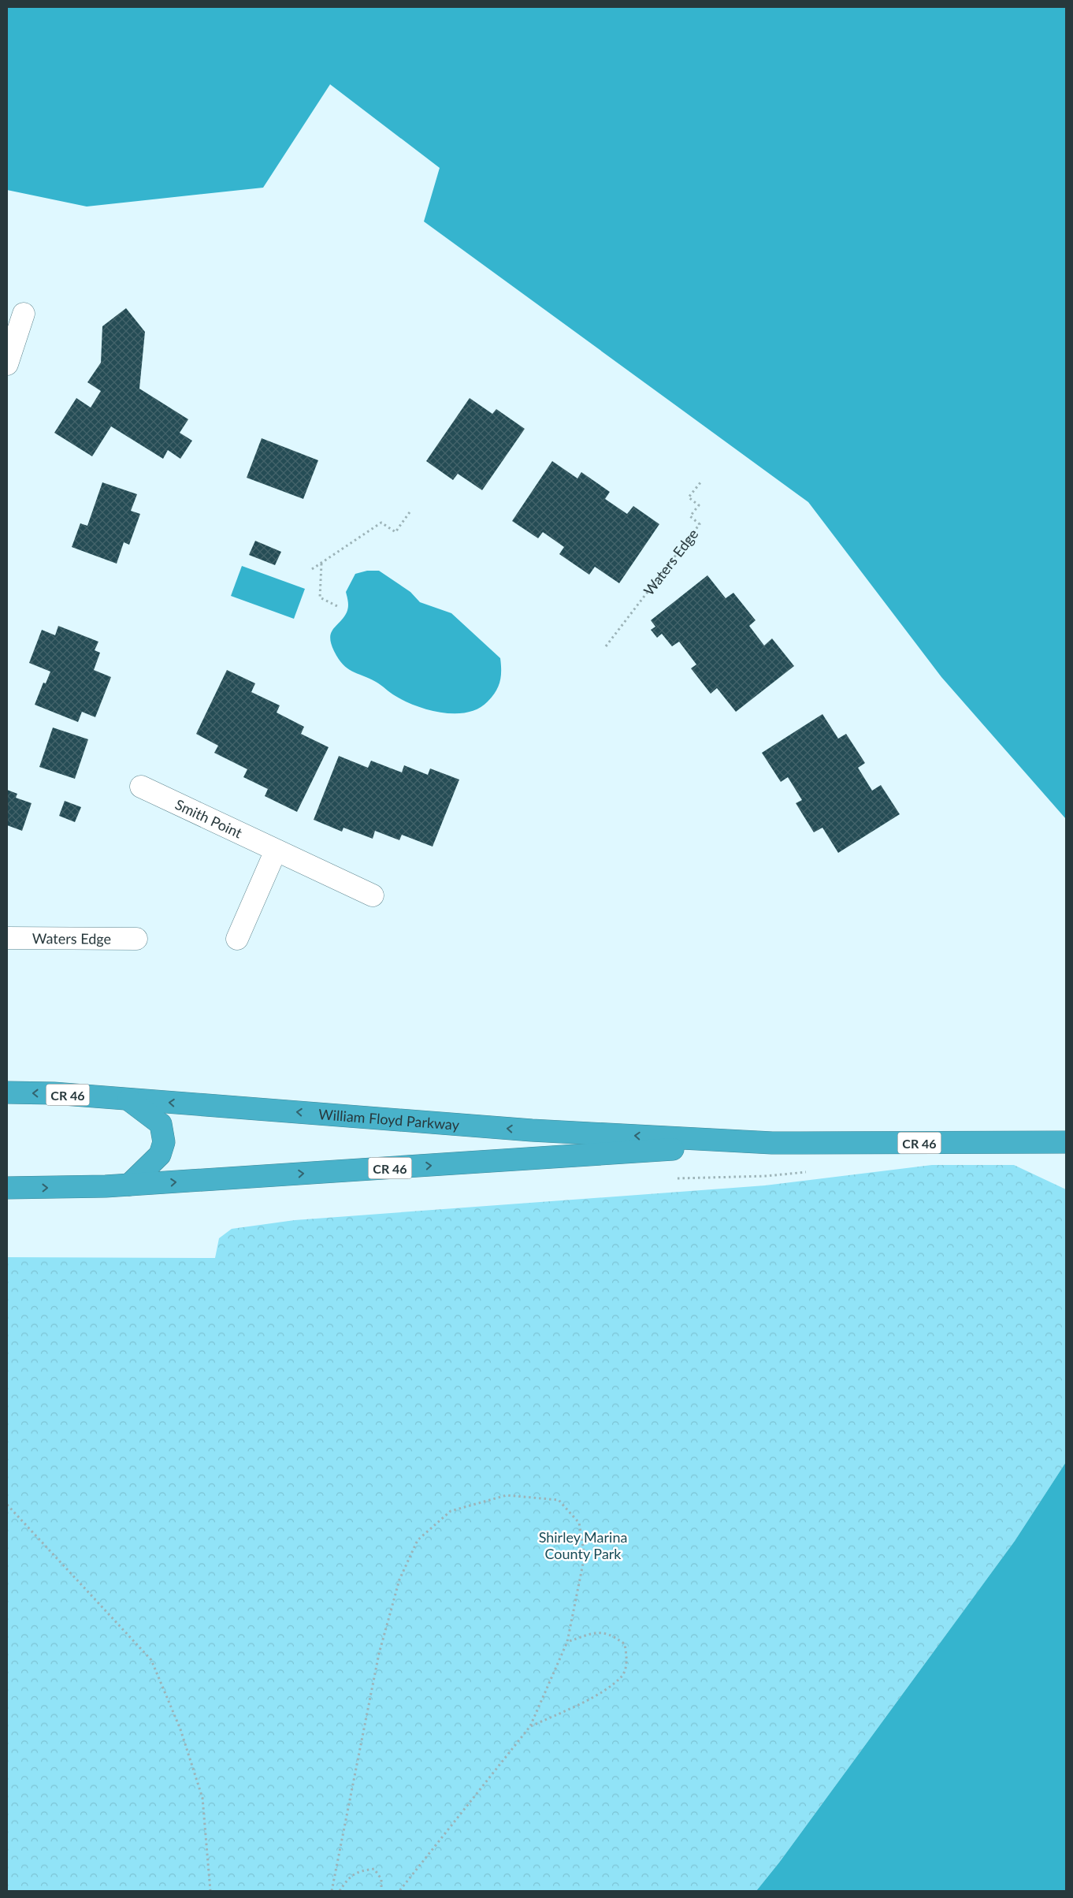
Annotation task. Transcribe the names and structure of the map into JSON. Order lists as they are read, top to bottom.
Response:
{
  "streets": {
    "highway": ["CR 46", "William Floyd Parkway"],
    "street": ["Waters Edge", "Smith Point"]
  },
  "parks": ["Shirley Marina County Park"]
}
